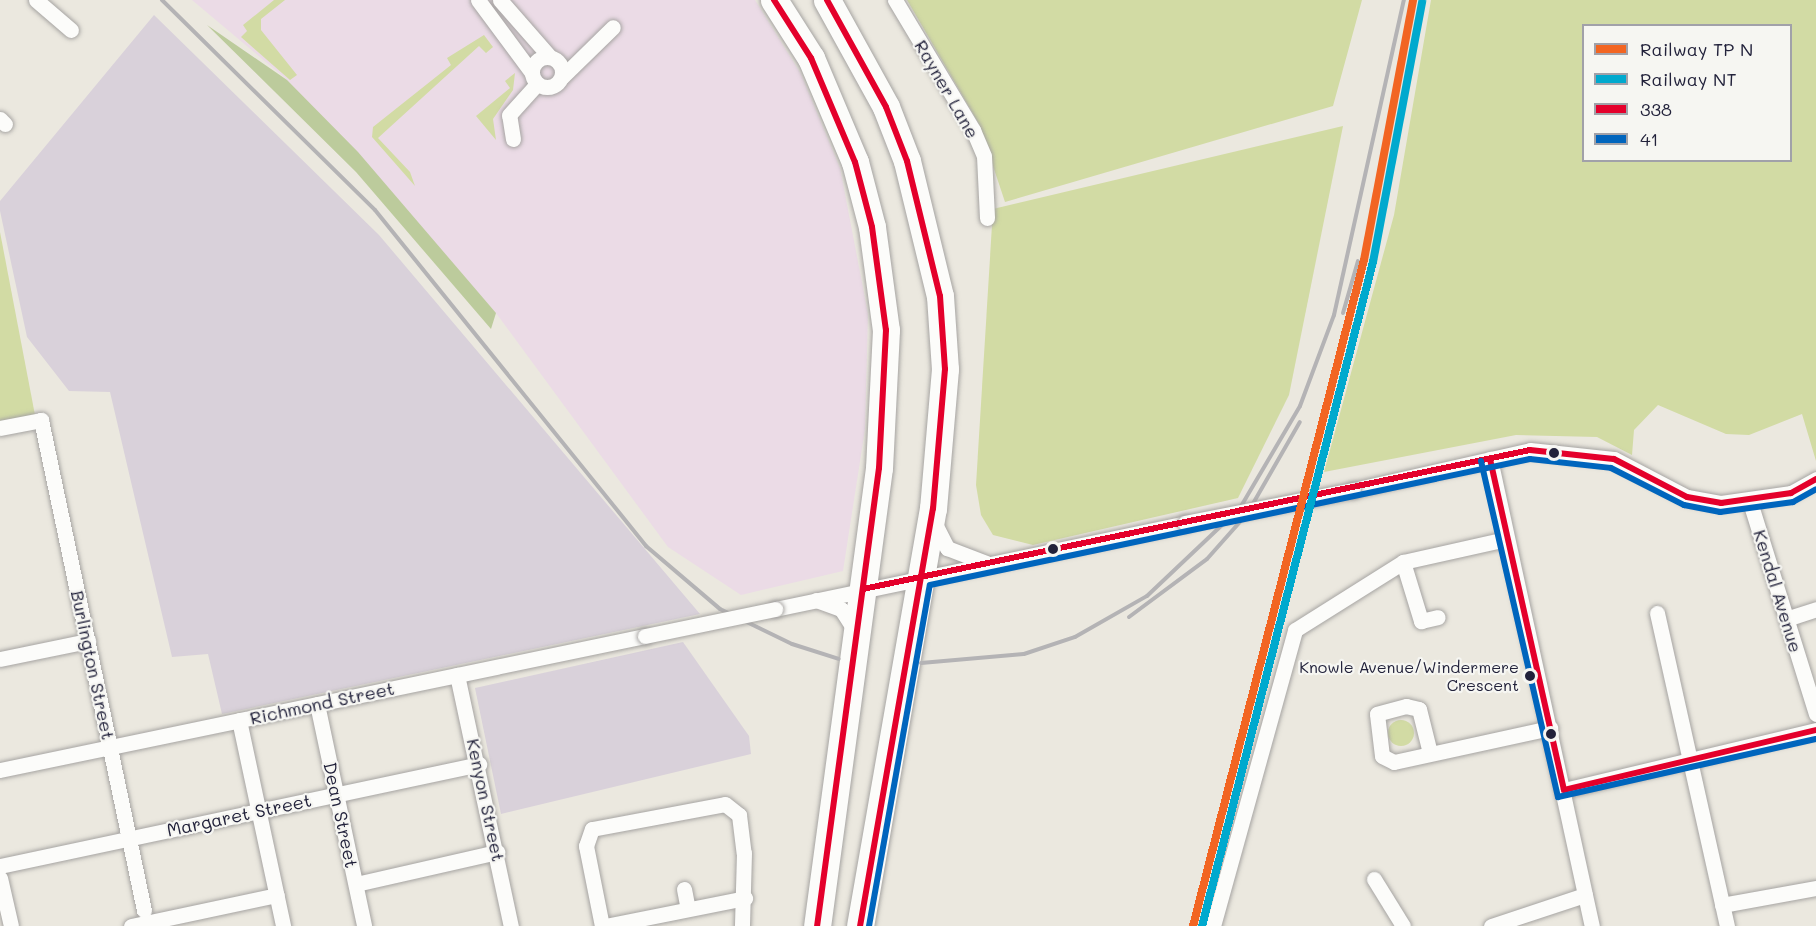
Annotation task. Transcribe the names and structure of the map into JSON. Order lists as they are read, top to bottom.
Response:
{
  "streets": {
    "street": [
      "Rayner Lane",
      "Kendal Avenue",
      "Burlington Street",
      "Richmond Street",
      "Kenyon Street",
      "Margaret Street",
      "Dean Street"
    ]
  },
  "crossings": [
    ["Burlington Street", "Richmond Street"],
    ["Burlington Street", "Margaret Street"],
    ["Richmond Street", "Kenyon Street"],
    ["Richmond Street", "Dean Street"],
    ["Kenyon Street", "Margaret Street"],
    ["Margaret Street", "Dean Street"]
  ],
  "places": ["Knowle Avenue/Windermere Crescent"],
  "lines": ["transit line 338", "rail line NT", "transit line 41"],
  "legend": [
    "Railway TP N",
    "Railway NT",
    "338",
    "41"
  ]
}
